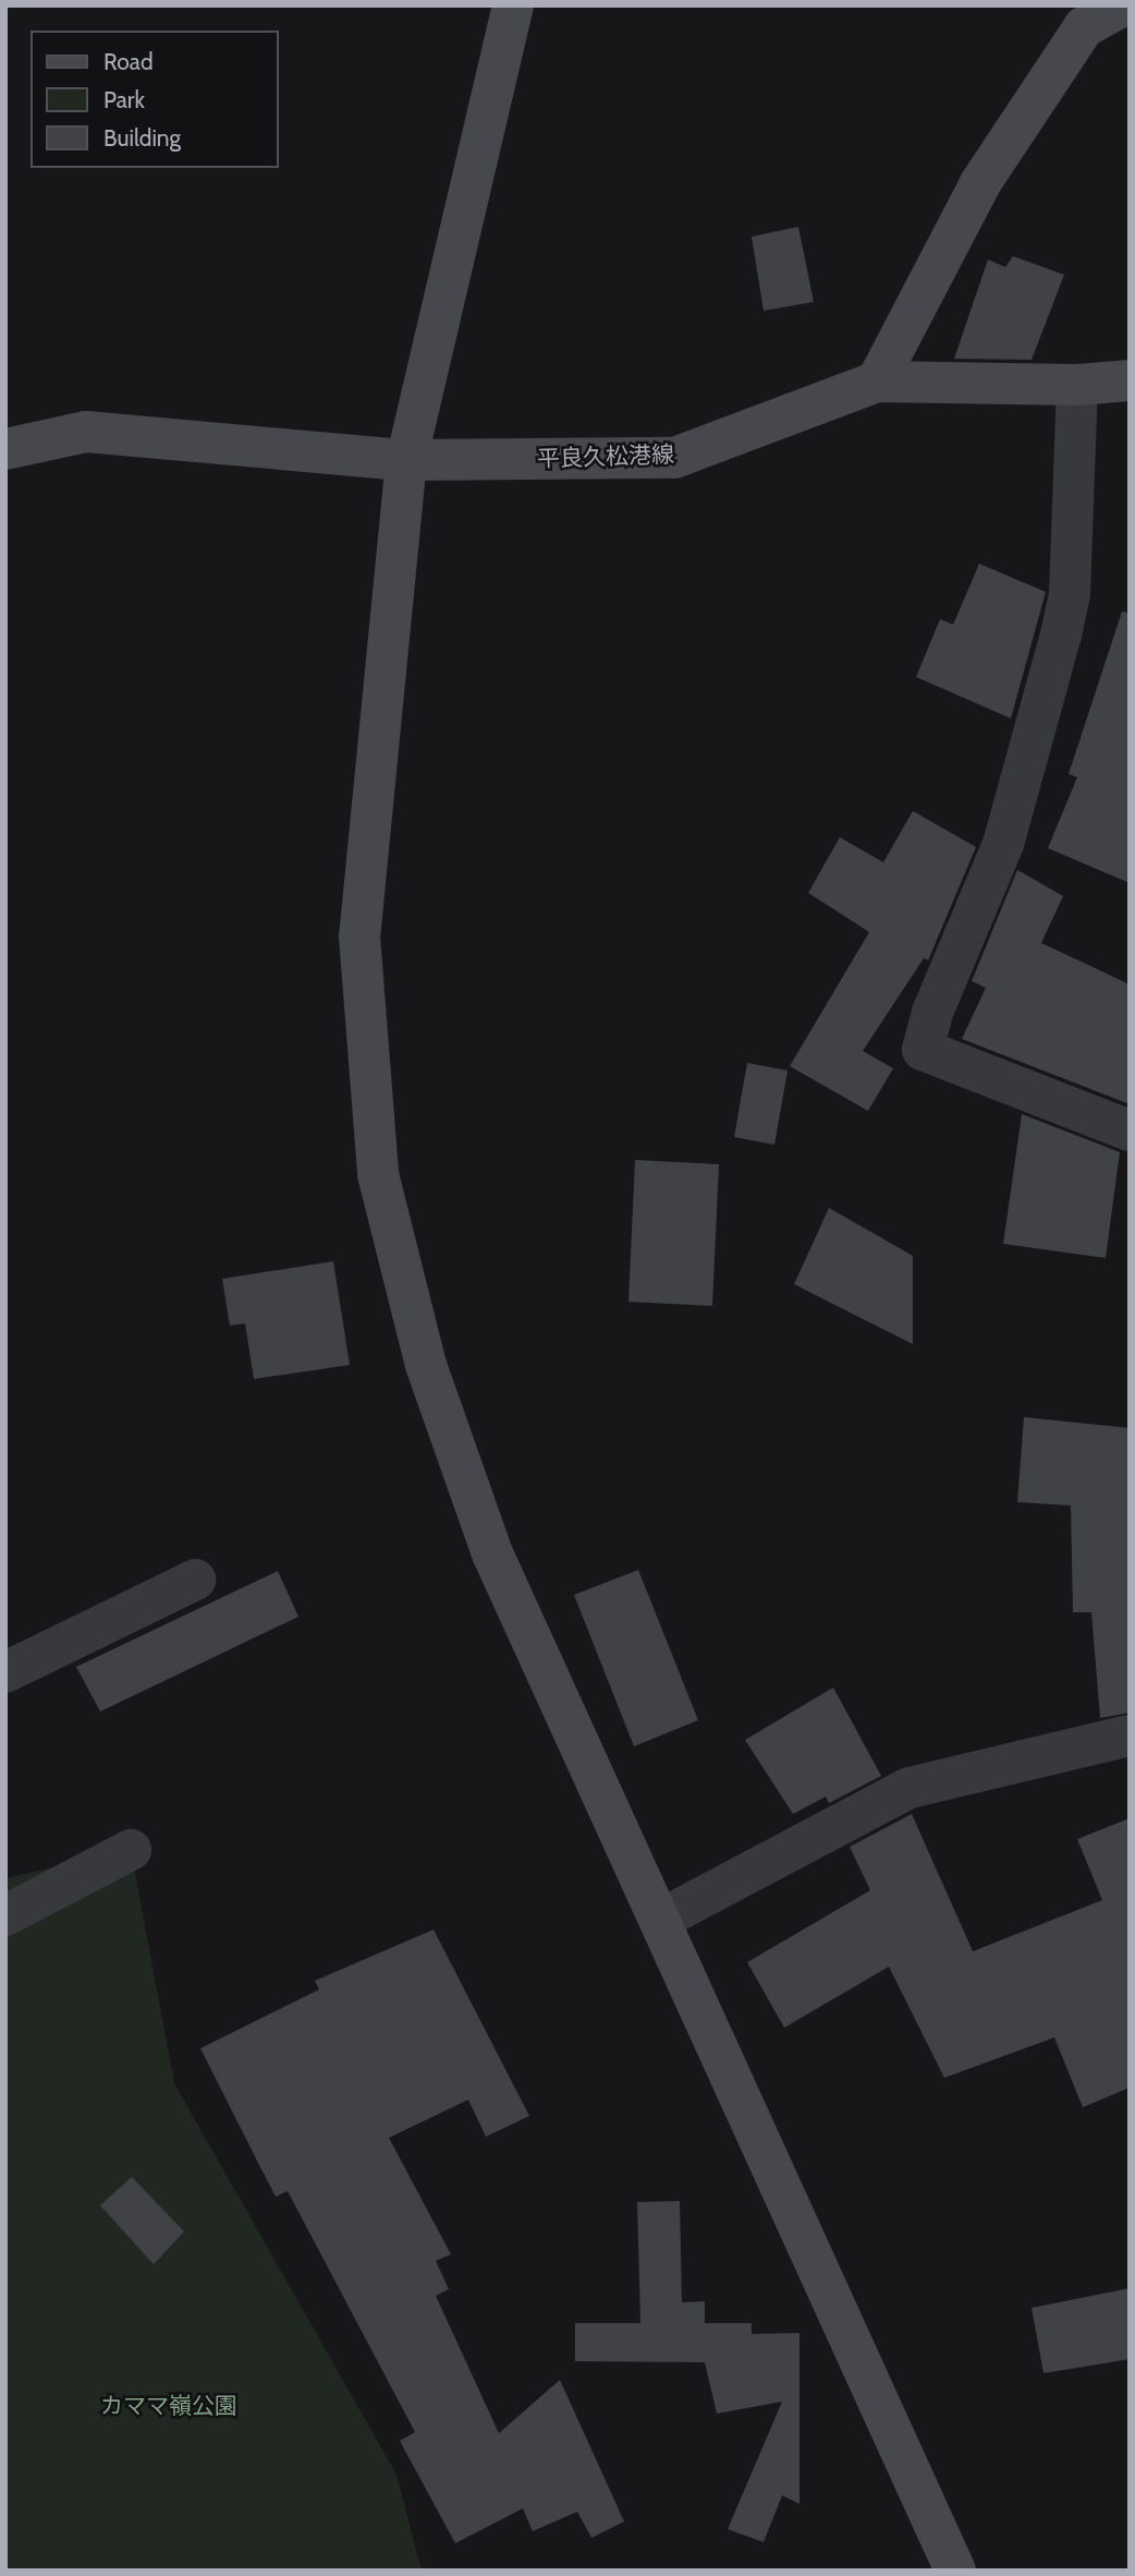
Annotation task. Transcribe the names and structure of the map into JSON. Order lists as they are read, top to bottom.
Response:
{
  "streets": {
    "street": ["平良久松港線"]
  },
  "parks": ["カママ嶺公園"],
  "legend": ["Road", "Park", "Building"]
}
